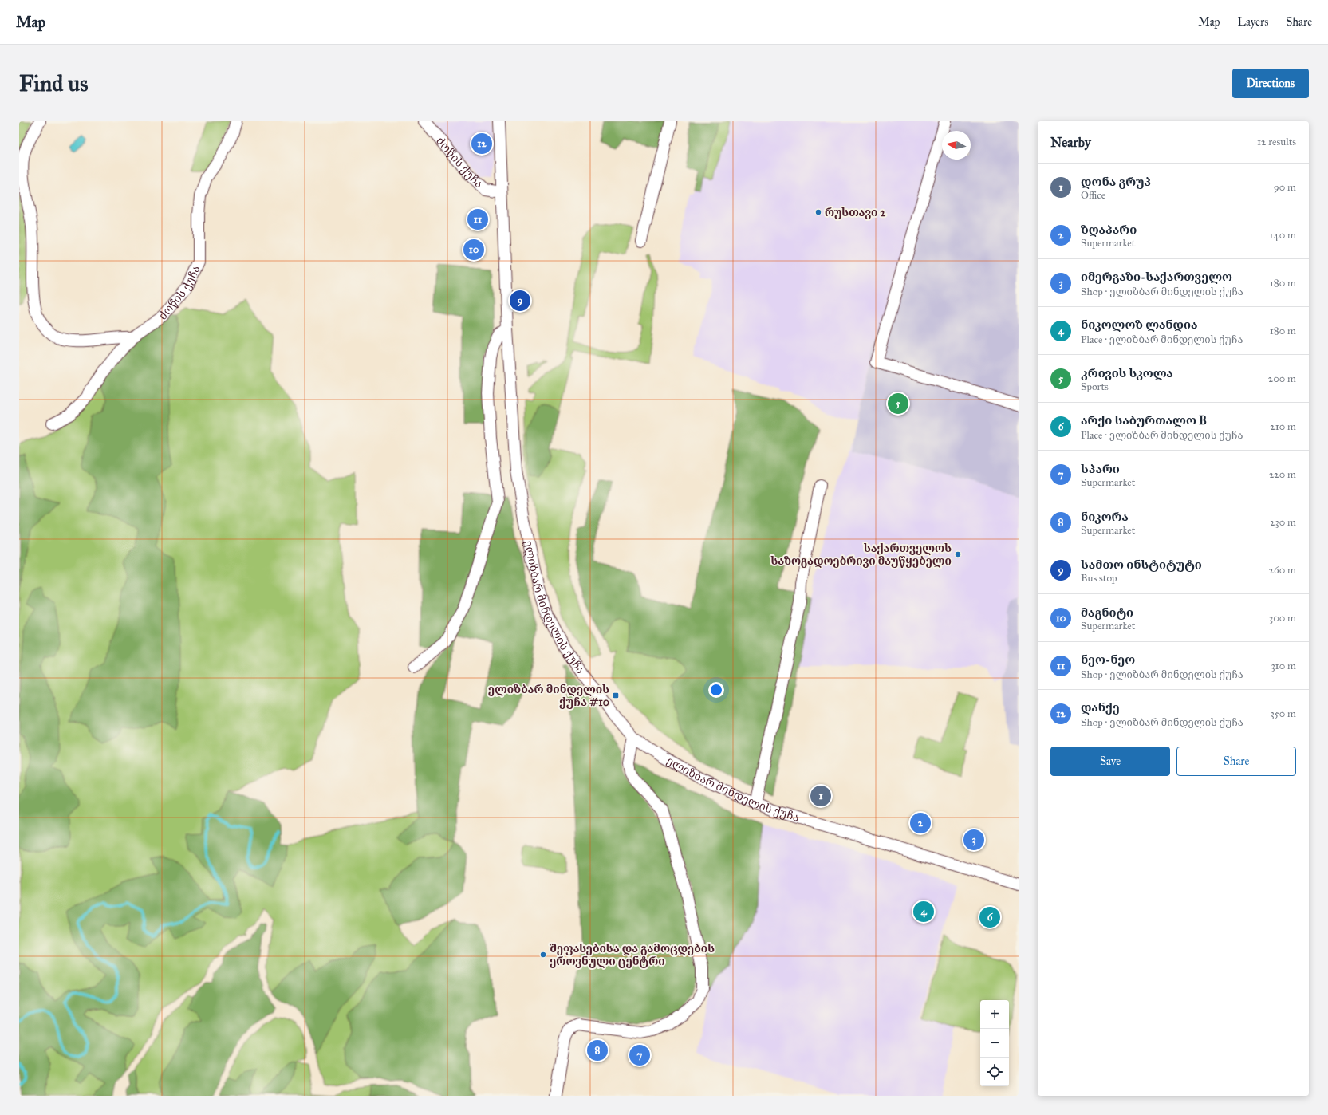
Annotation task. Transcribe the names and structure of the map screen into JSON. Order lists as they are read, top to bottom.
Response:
{
  "streets": {
    "street": ["ძოწის ქუჩა", "ელიზბარ მინდელის ქუჩა"]
  },
  "crossings": [
    ["ძოწის ქუჩა", "ელიზბარ მინდელის ქუჩა"]
  ],
  "places": {
    "other": ["რუსთავი 2", "საქართველოს საზოგადოებრივი მაუწყებელი", "შეფასებისა და გამოცდების ეროვნული ცენტრი"],
    "transit": ["ელიზბარ მინდელის ქუჩა #10"]
  },
  "north": "left",
  "page": {
    "header": "Map",
    "nav": ["Map", "Layers", "Share"],
    "buttons": [
      "Directions",
      ["Save", "Share"]
    ],
    "title": "Find us",
    "heading": ["Nearby", "12 results"],
    "pins": [
      "12",
      "11",
      "10",
      "9",
      "5",
      "1",
      "2",
      "3",
      "4",
      "6",
      "8",
      "7"
    ],
    "list": [
      {
        "mark": "1",
        "name": "დონა გრუპ",
        "note": "Office",
        "value": "90 m"
      },
      {
        "mark": "2",
        "name": "ზღაპარი",
        "note": "Supermarket",
        "value": "140 m"
      },
      {
        "mark": "3",
        "name": "იმერგაზი-საქართველო",
        "note": "Shop · ელიზბარ მინდელის ქუჩა",
        "value": "180 m"
      },
      {
        "mark": "4",
        "name": "ნიკოლოზ ლანდია",
        "note": "Place · ელიზბარ მინდელის ქუჩა",
        "value": "180 m"
      },
      {
        "mark": "5",
        "name": "კრივის სკოლა",
        "note": "Sports",
        "value": "200 m"
      },
      {
        "mark": "6",
        "name": "არქი საბურთალო B",
        "note": "Place · ელიზბარ მინდელის ქუჩა",
        "value": "210 m"
      },
      {
        "mark": "7",
        "name": "სპარი",
        "note": "Supermarket",
        "value": "220 m"
      },
      {
        "mark": "8",
        "name": "ნიკორა",
        "note": "Supermarket",
        "value": "230 m"
      },
      {
        "mark": "9",
        "name": "სამთო ინსტიტუტი",
        "note": "Bus stop",
        "value": "260 m"
      },
      {
        "mark": "10",
        "name": "მაგნიტი",
        "note": "Supermarket",
        "value": "300 m"
      },
      {
        "mark": "11",
        "name": "ნეო-ნეო",
        "note": "Shop · ელიზბარ მინდელის ქუჩა",
        "value": "310 m"
      },
      {
        "mark": "12",
        "name": "დანქე",
        "note": "Shop · ელიზბარ მინდელის ქუჩა",
        "value": "350 m"
      }
    ],
    "map_buttons": ["+", "−"]
  }
}
